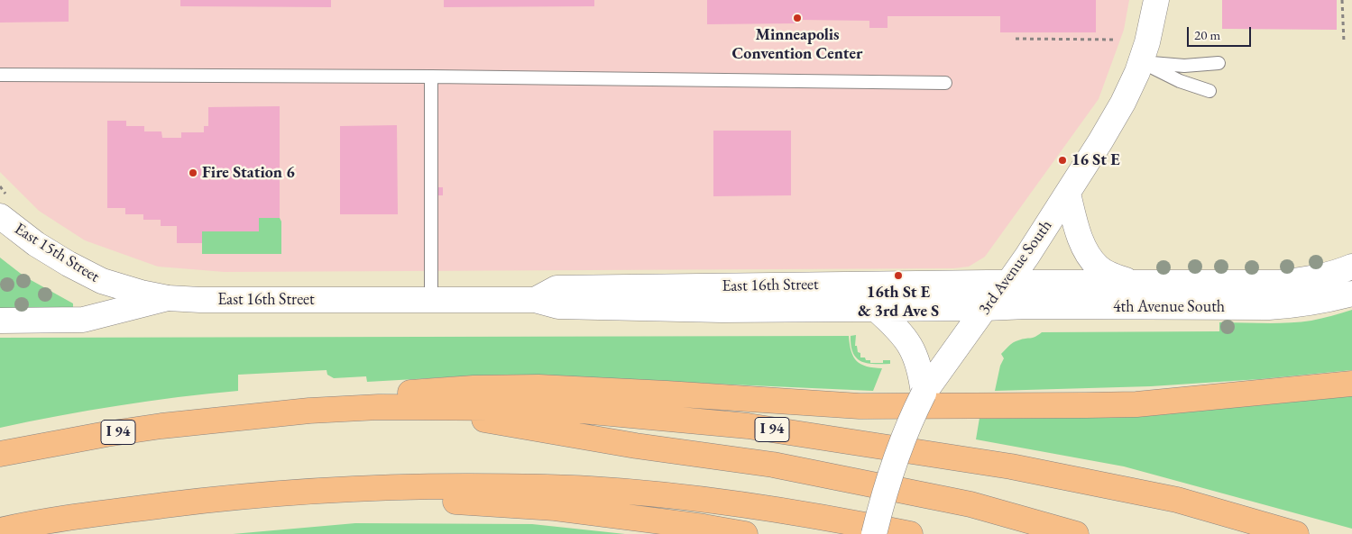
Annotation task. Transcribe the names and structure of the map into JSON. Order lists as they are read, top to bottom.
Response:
{
  "streets": {
    "highway": ["I 94"],
    "street": [
      "East 15th Street",
      "3rd Avenue South",
      "East 16th Street",
      "4th Avenue South"
    ]
  },
  "crossings": [
    ["East 15th Street", "East 16th Street"],
    ["3rd Avenue South", "East 16th Street"],
    ["3rd Avenue South", "4th Avenue South"],
    ["East 16th Street", "4th Avenue South"]
  ],
  "places": [
    "Minneapolis Convention Center",
    "16 St E",
    "Fire Station 6",
    "16th St E & 3rd Ave S"
  ],
  "scale_bar": "20 m"
}
